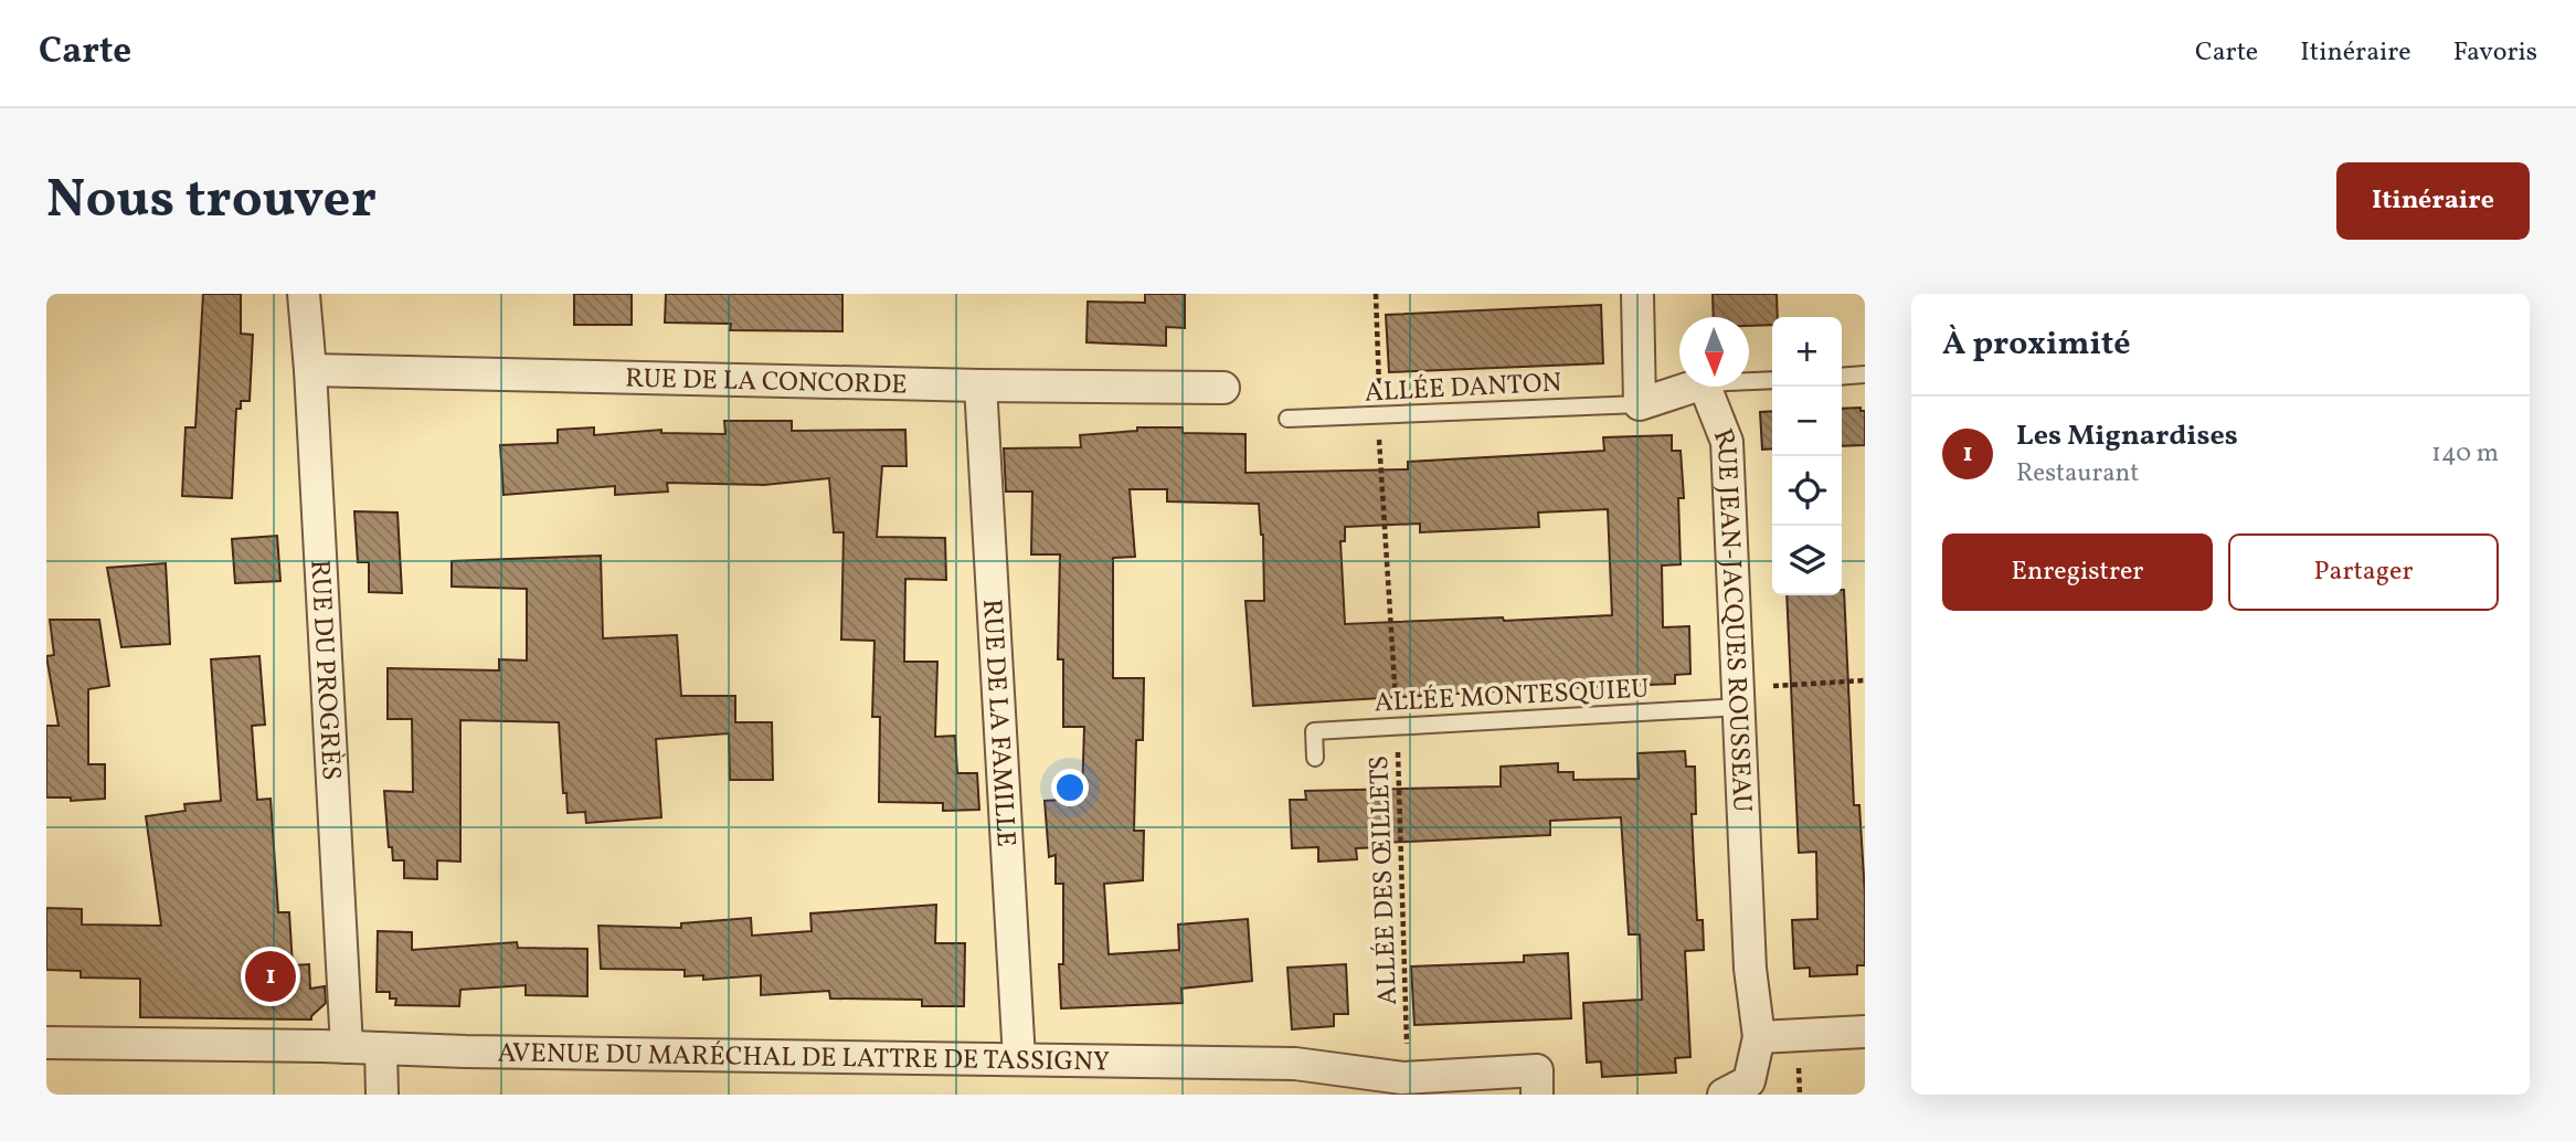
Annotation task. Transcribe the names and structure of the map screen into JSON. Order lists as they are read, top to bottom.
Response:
{
  "streets": {
    "street": [
      "RUE DE LA CONCORDE",
      "RUE JEAN-JACQUES ROUSSEAU",
      "RUE DU PROGRÈS",
      "RUE DE LA FAMILLE",
      "AVENUE DU MARÉCHAL DE LATTRE DE TASSIGNY"
    ],
    "lane": ["ALLÉE DANTON", "ALLÉE MONTESQUIEU"],
    "path": ["ALLÉE DES ŒILLETS"]
  },
  "crossings": [
    ["RUE DE LA CONCORDE", "RUE DU PROGRÈS"],
    ["RUE DE LA CONCORDE", "RUE DE LA FAMILLE"],
    ["ALLÉE DANTON", "ALLÉE DES ŒILLETS"],
    ["RUE JEAN-JACQUES ROUSSEAU", "ALLÉE MONTESQUIEU"],
    ["RUE DU PROGRÈS", "AVENUE DU MARÉCHAL DE LATTRE DE TASSIGNY"],
    ["ALLÉE MONTESQUIEU", "ALLÉE DES ŒILLETS"],
    ["RUE DE LA FAMILLE", "AVENUE DU MARÉCHAL DE LATTRE DE TASSIGNY"],
    ["ALLÉE DES ŒILLETS", "AVENUE DU MARÉCHAL DE LATTRE DE TASSIGNY"]
  ],
  "north": "bottom",
  "page": {
    "header": "Carte",
    "nav": ["Carte", "Itinéraire", "Favoris"],
    "buttons": [
      "Itinéraire",
      ["Enregistrer", "Partager"]
    ],
    "title": "Nous trouver",
    "heading": "À proximité",
    "map_buttons": ["+", "−"],
    "list": [
      {
        "mark": "1",
        "name": "Les Mignardises",
        "note": "Restaurant",
        "value": "140 m"
      }
    ],
    "pins": "1"
  }
}
